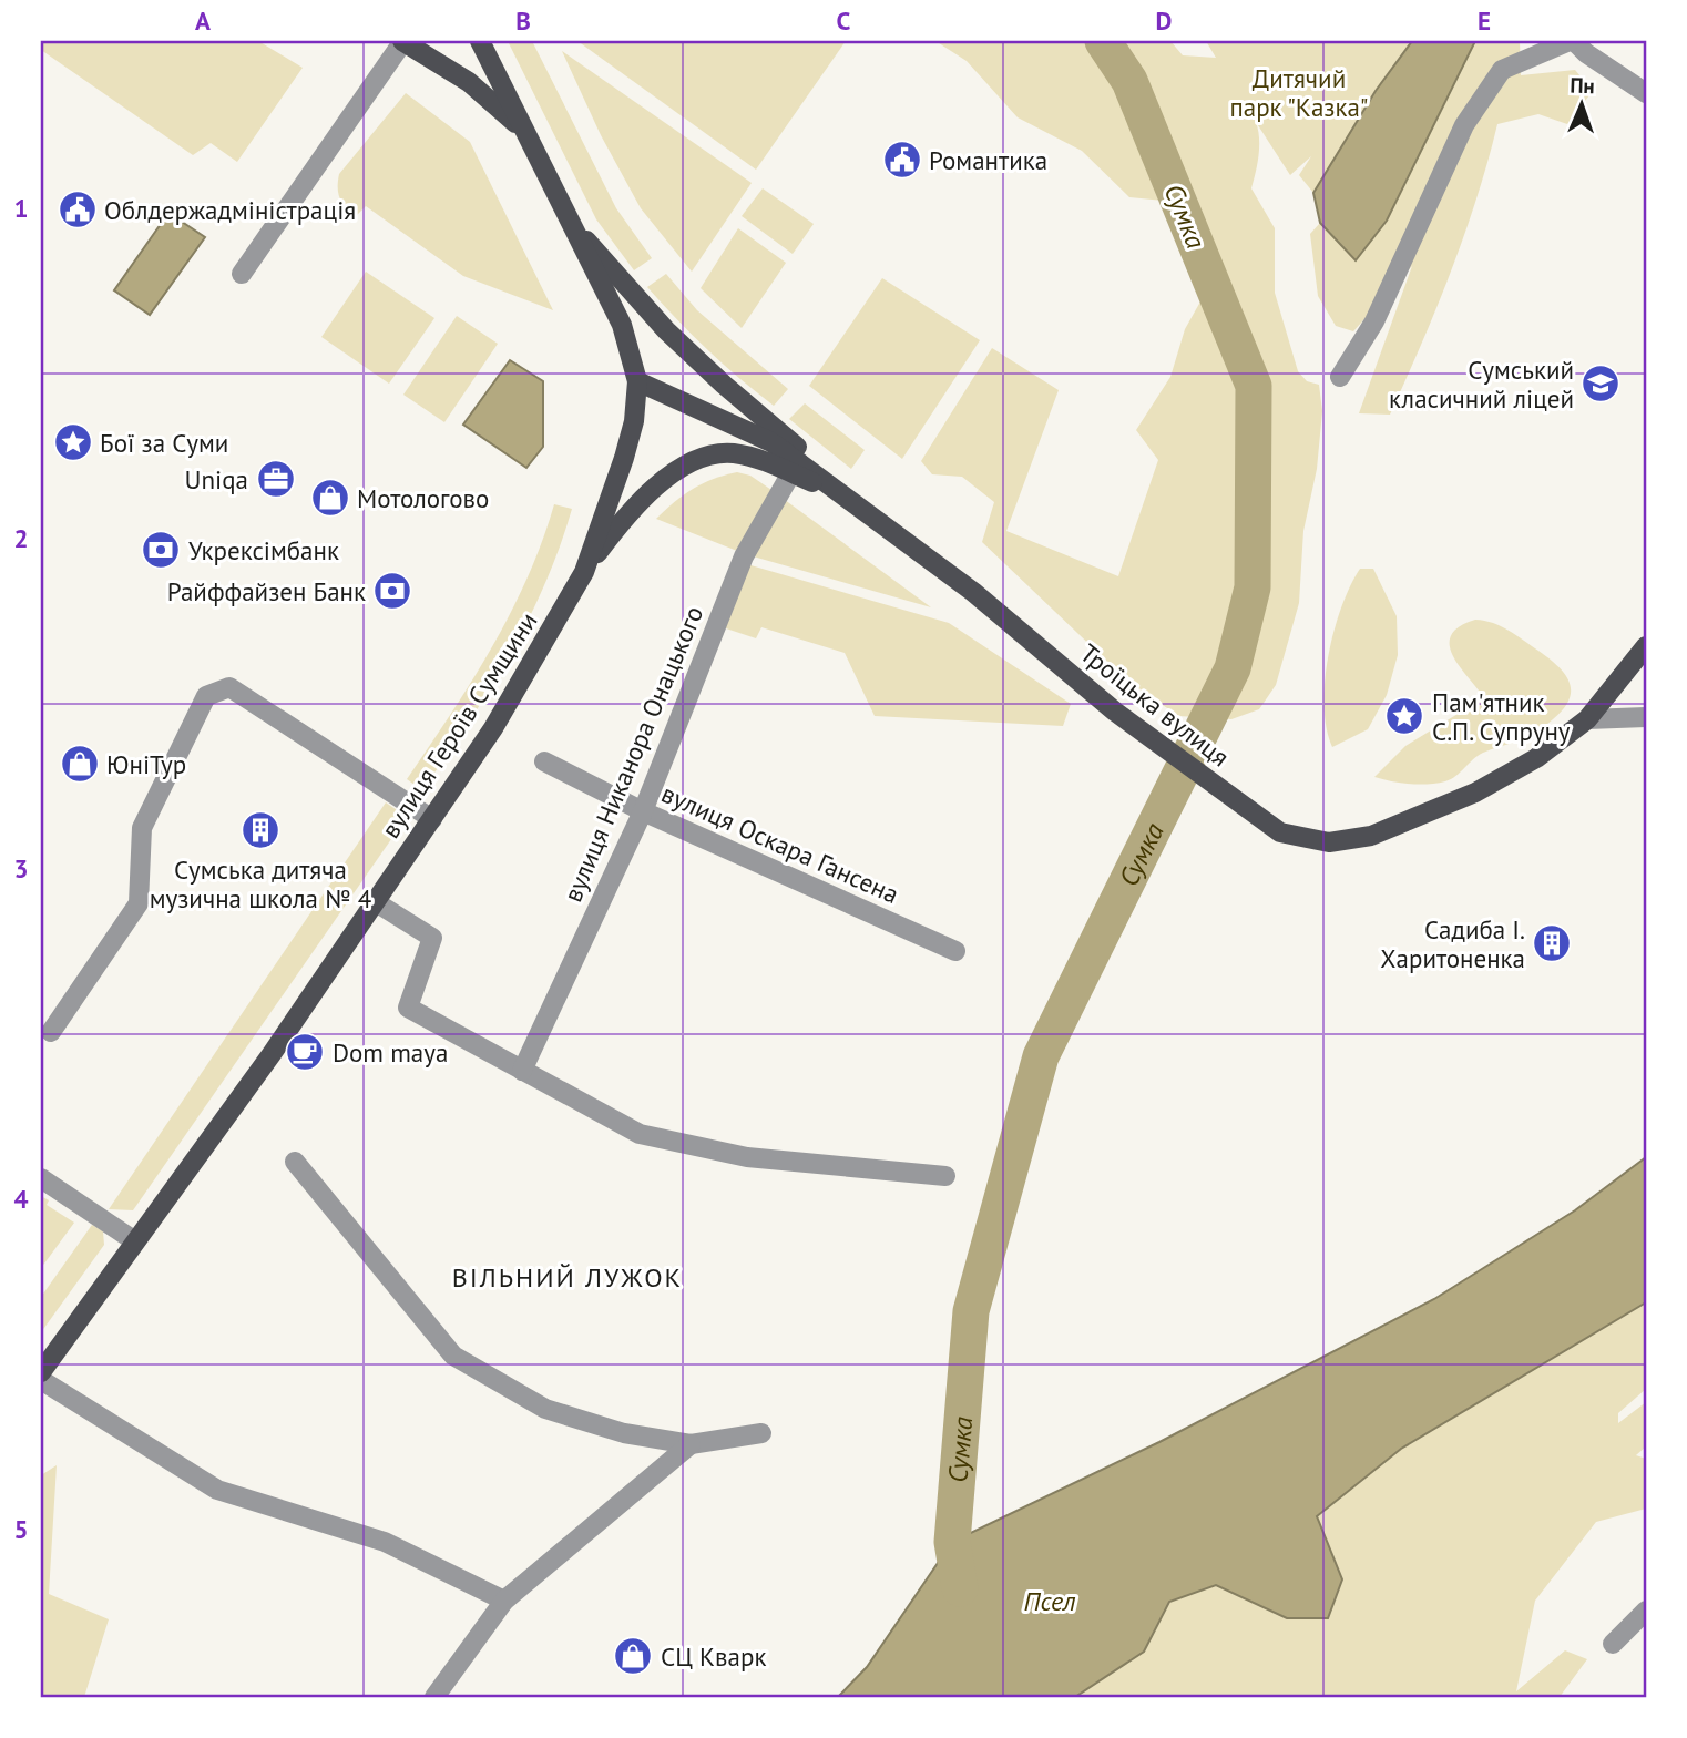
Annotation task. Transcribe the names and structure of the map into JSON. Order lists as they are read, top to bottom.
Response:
{
  "streets": {
    "main road": ["Троїцька вулиця", "вулиця Героїв Сумщини"],
    "street": ["вулиця Никанора Онацького", "вулиця Оскара Гансена"]
  },
  "crossings": [
    ["Троїцька вулиця", "вулиця Героїв Сумщини"],
    ["Троїцька вулиця", "вулиця Никанора Онацького"],
    ["вулиця Никанора Онацького", "вулиця Оскара Гансена"]
  ],
  "districts": ["ВІЛЬНИЙ ЛУЖОК"],
  "water": ["Сумка", "Псел"],
  "parks": ["Дитячий парк \"Казка\""],
  "places": {
    "public building": ["Романтика", "Облдержадміністрація"],
    "school or university": ["Сумський класичний ліцей"],
    "place": ["Бої за Суми", "Пам'ятник С.П. Супруну"],
    "office": ["Uniqa"],
    "shop": ["Мотологово", "ЮніТур", "СЦ Кварк"],
    "bank": ["Укрексімбанк", "Райффайзен Банк"],
    "building": ["Сумська дитяча музична школа № 4", "Садиба І. Харитоненка"],
    "cafe": ["Dom maya"]
  },
  "north": "top",
  "grid": {
    "columns": [
      "A",
      "B",
      "C",
      "D",
      "E"
    ],
    "rows": [
      "1",
      "2",
      "3",
      "4",
      "5"
    ]
  }
}
